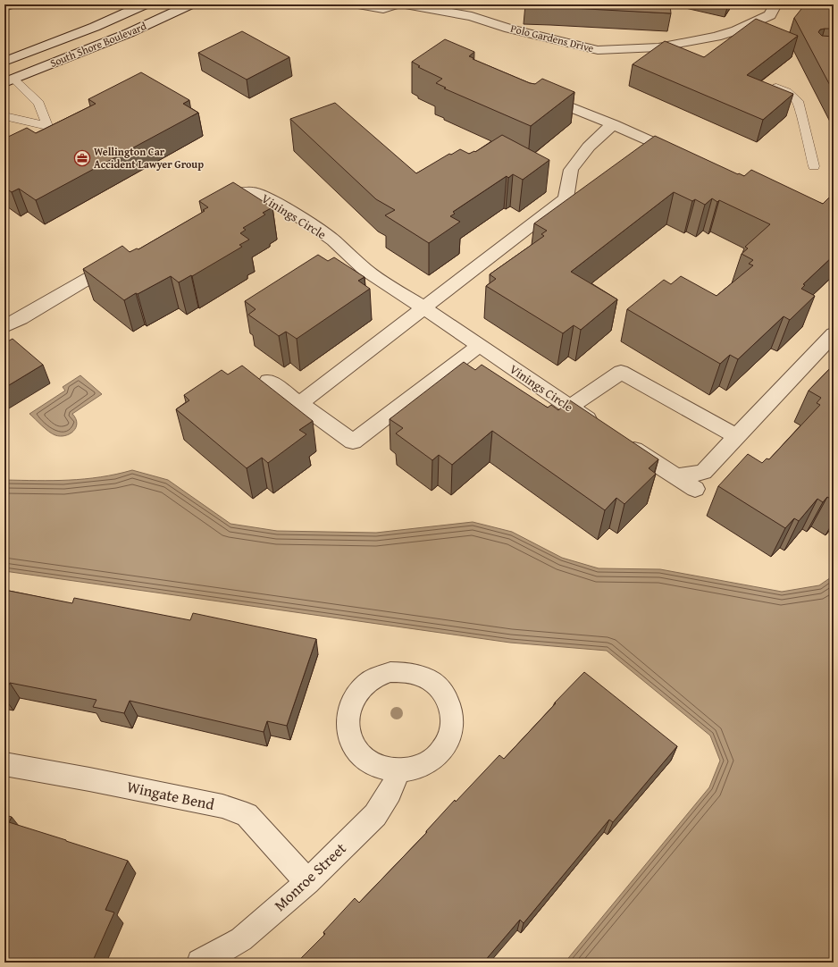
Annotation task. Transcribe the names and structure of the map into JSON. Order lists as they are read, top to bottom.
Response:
{
  "streets": {
    "street": [
      "Polo Gardens Drive",
      "South Shore Boulevard",
      "Vinings Circle",
      "Wingate Bend",
      "Monroe Street"
    ]
  },
  "crossings": [
    ["Wingate Bend", "Monroe Street"]
  ],
  "places": {
    "office": ["Wellington Car Accident Lawyer Group"]
  }
}
